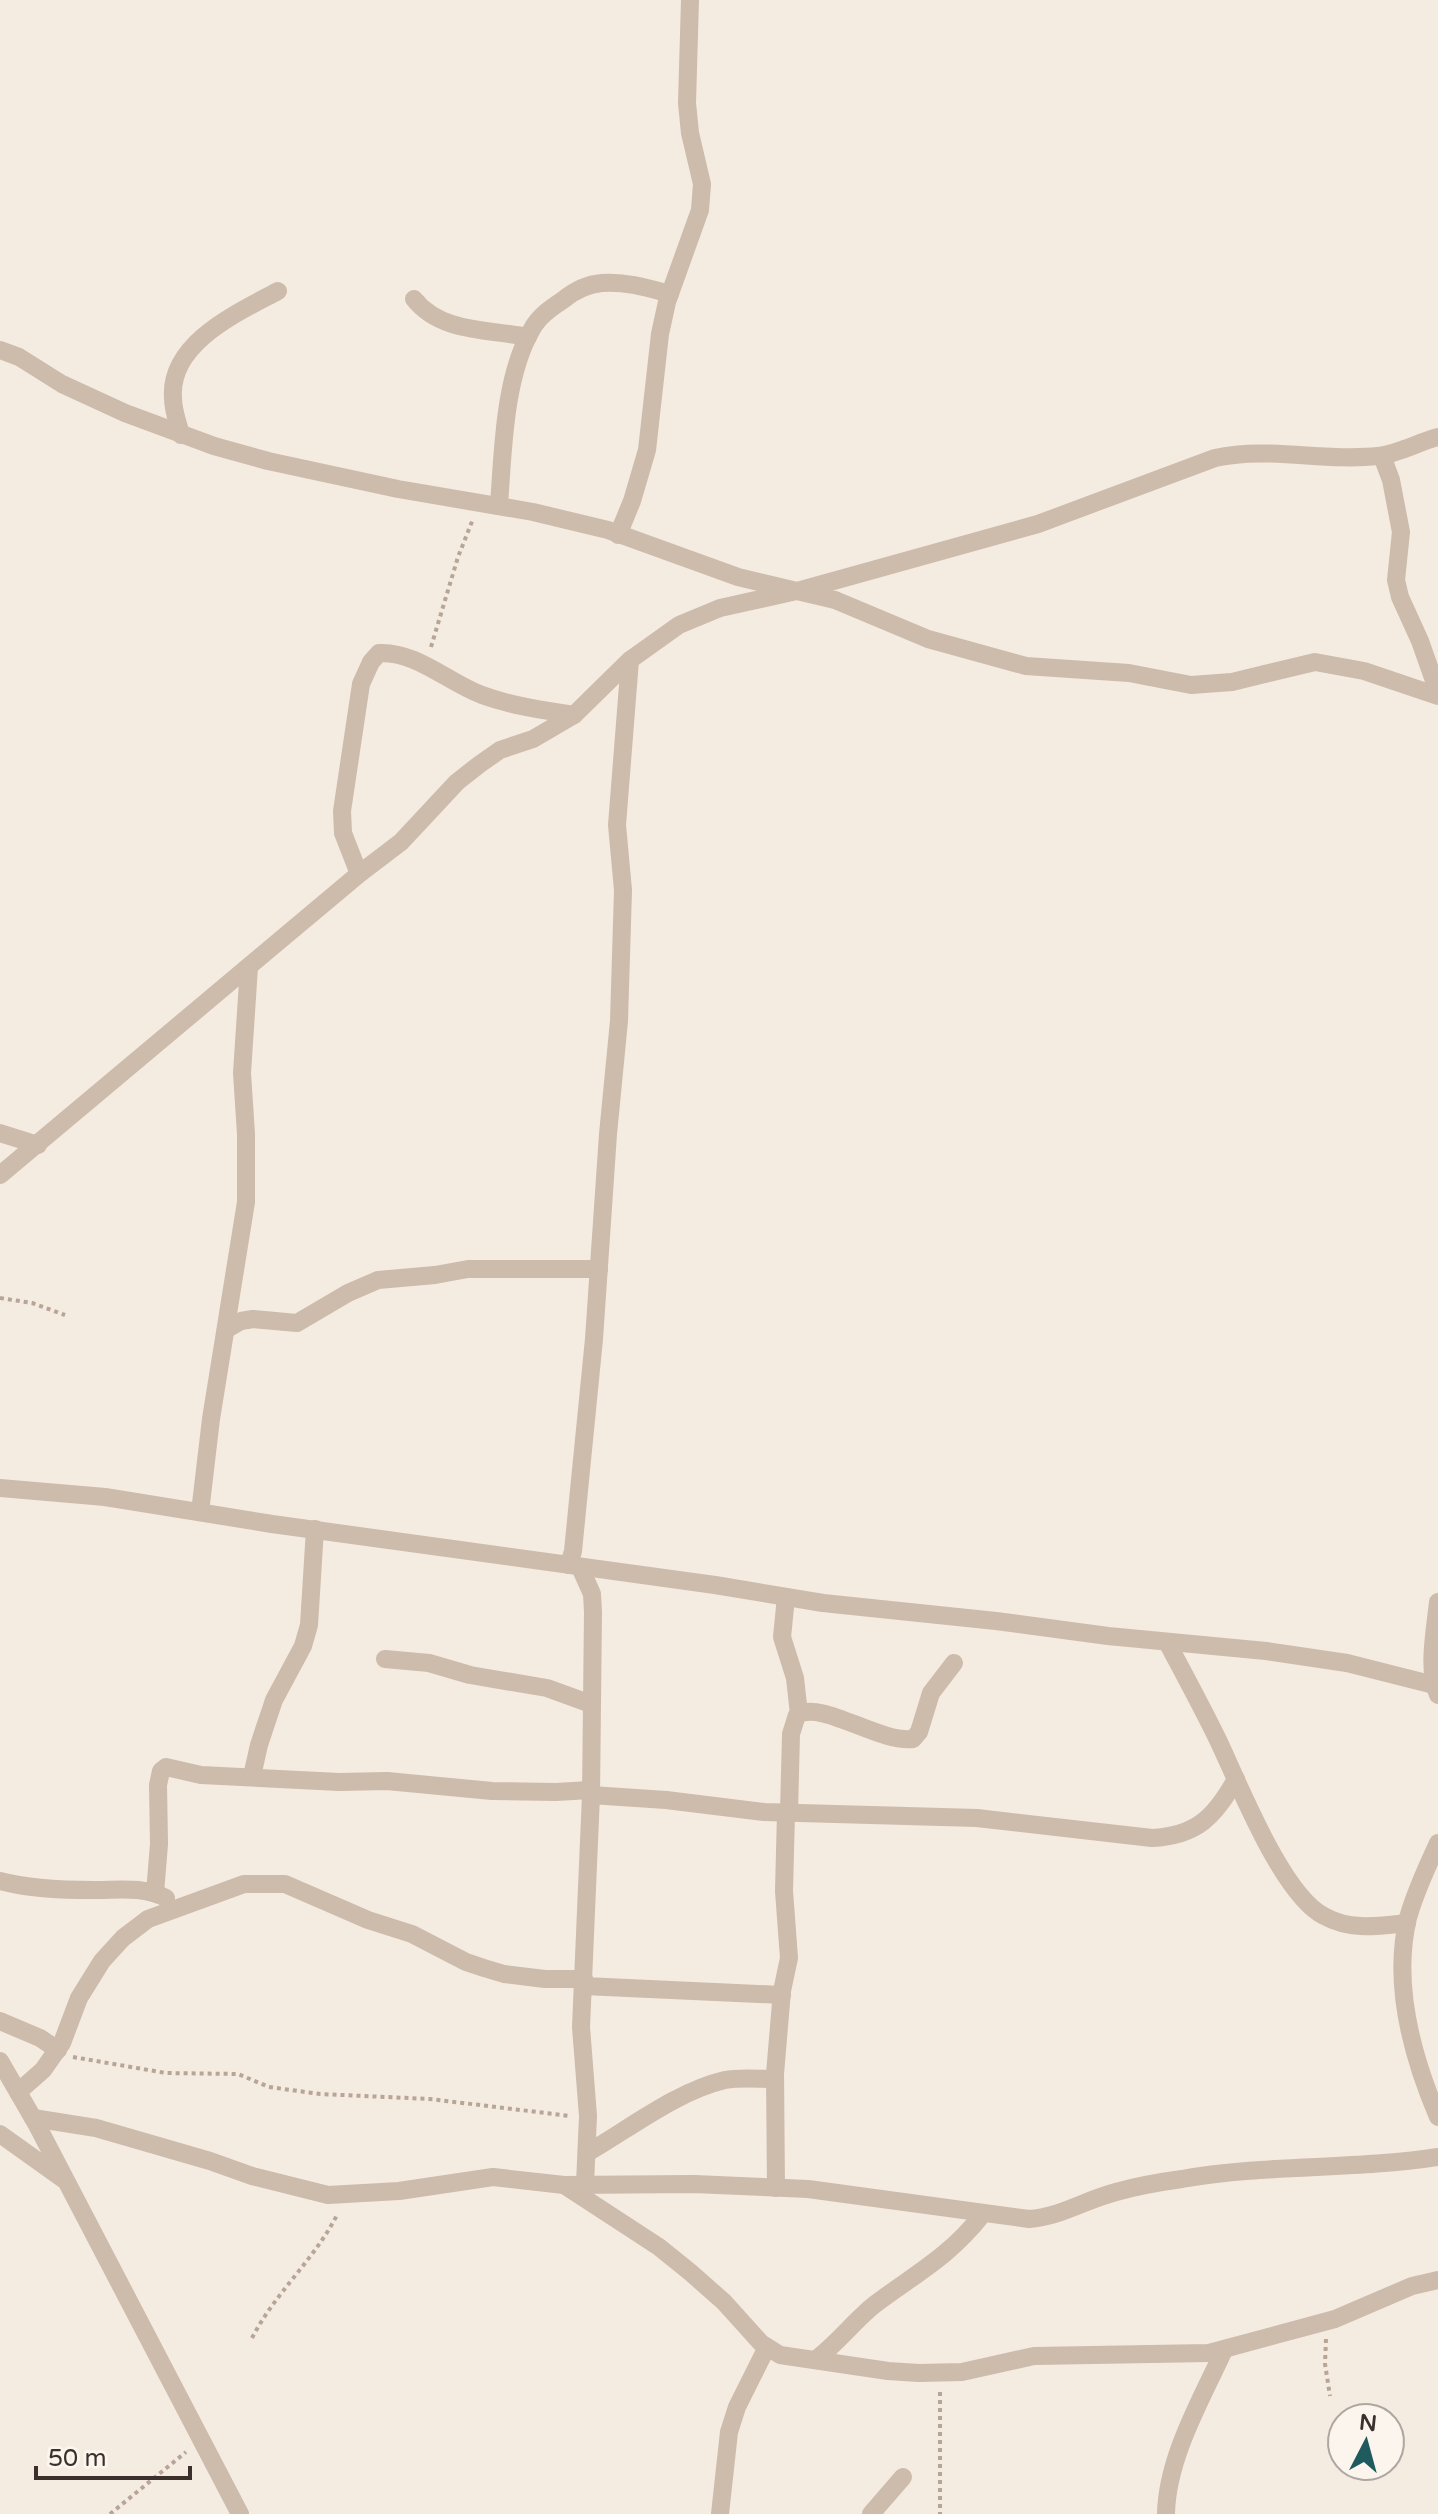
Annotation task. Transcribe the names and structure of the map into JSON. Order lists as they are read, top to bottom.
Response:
{
  "scale_bar": "50 m",
  "north": "top"
}
